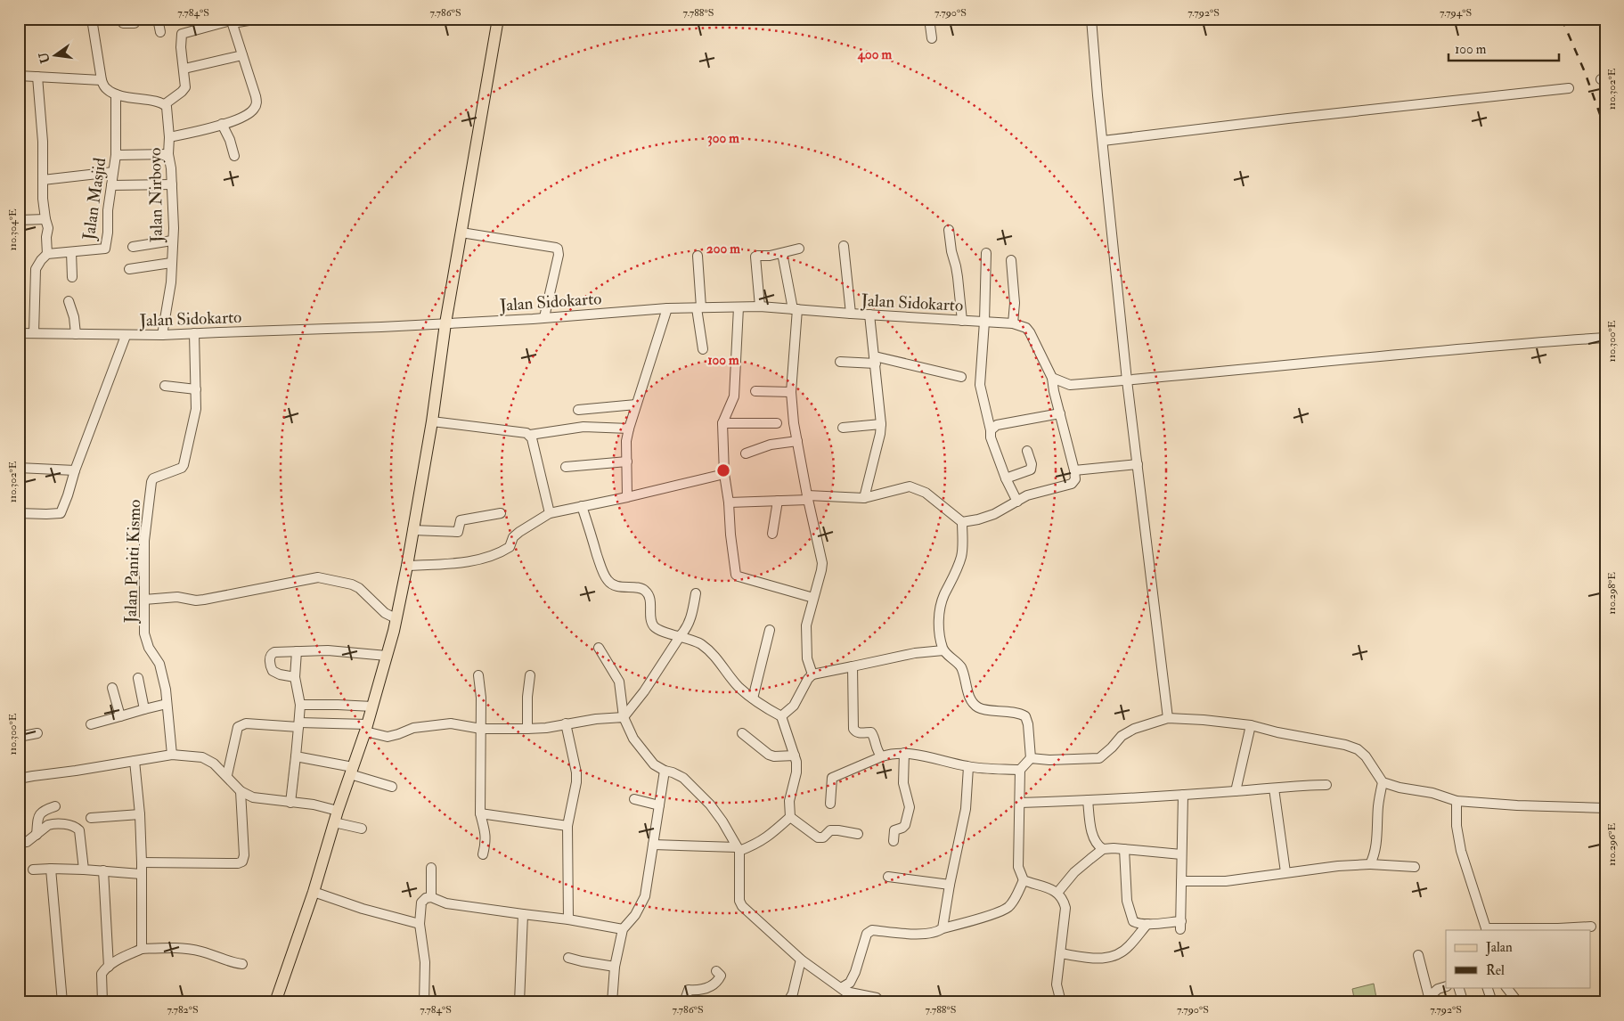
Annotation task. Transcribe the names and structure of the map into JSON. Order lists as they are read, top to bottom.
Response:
{
  "streets": {
    "street": [
      "Jalan Nirboyo",
      "Jalan Masjid",
      "Jalan Sidokarto",
      "Jalan Paniti Kismo"
    ]
  },
  "crossings": [
    ["Jalan Nirboyo", "Jalan Sidokarto"],
    ["Jalan Sidokarto", "Jalan Paniti Kismo"]
  ],
  "legend": ["Jalan", "Rel"],
  "scale_bar": "100 m",
  "north": "left",
  "coordinates": [
    "7.784°S",
    "7.786°S",
    "7.788°S",
    "7.790°S",
    "7.792°S",
    "7.794°S",
    "110.302°E",
    "110.304°E",
    "110.300°E",
    "110.298°E",
    "110.296°E",
    "7.782°S"
  ],
  "rings": [
    "400 m",
    "300 m",
    "200 m",
    "100 m"
  ]
}
